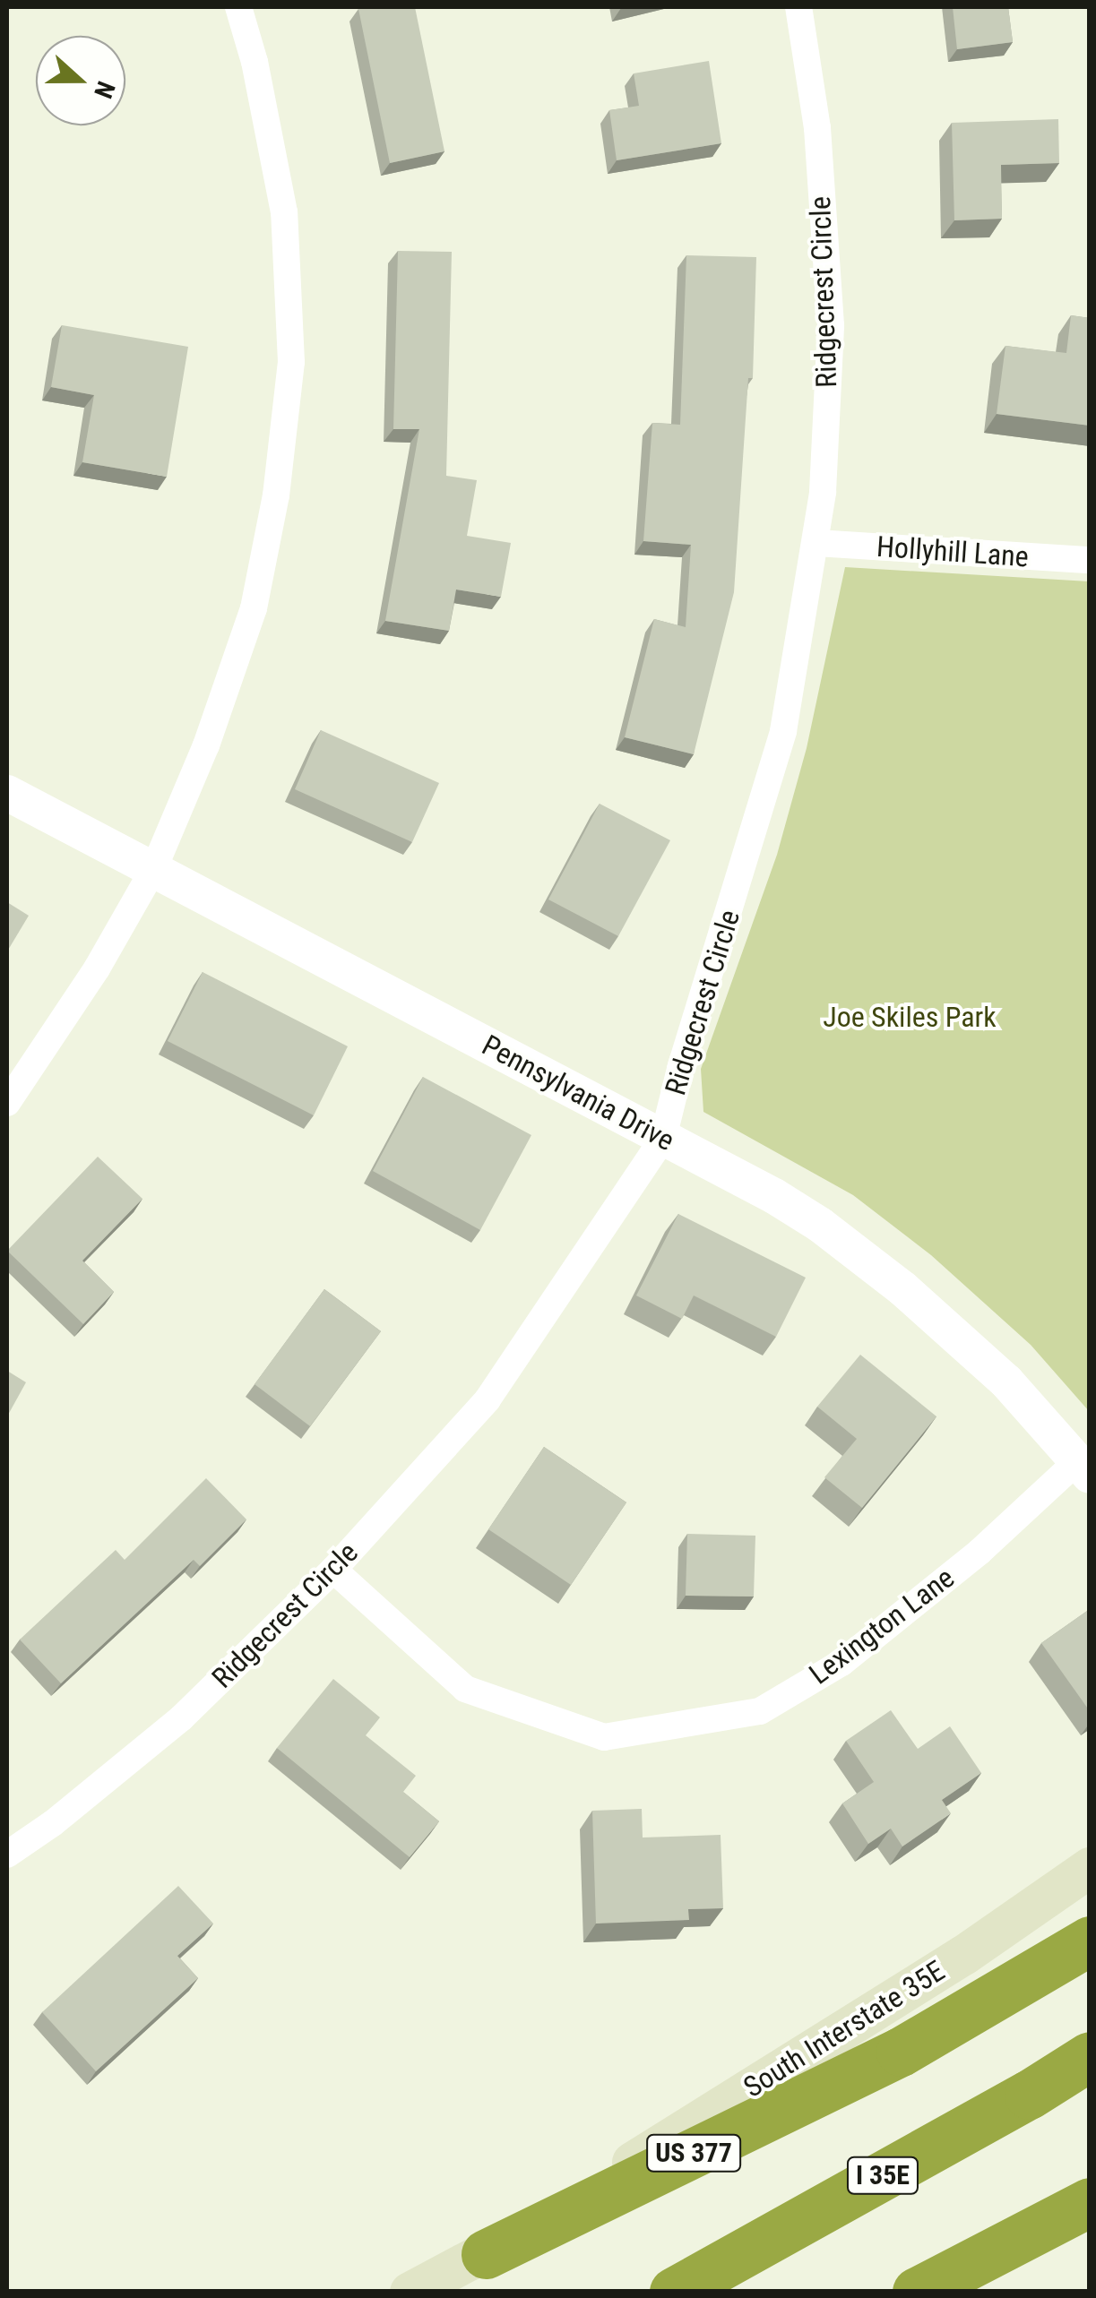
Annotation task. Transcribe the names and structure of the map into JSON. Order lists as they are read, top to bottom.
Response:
{
  "streets": {
    "highway": ["US 377", "I 35E"],
    "main road": ["South Interstate 35E"],
    "street": [
      "Ridgecrest Circle",
      "Hollyhill Lane",
      "Pennsylvania Drive",
      "Lexington Lane"
    ]
  },
  "crossings": [
    ["Ridgecrest Circle", "Hollyhill Lane"],
    ["Ridgecrest Circle", "Pennsylvania Drive"],
    ["Ridgecrest Circle", "Lexington Lane"],
    ["Pennsylvania Drive", "Lexington Lane"],
    ["South Interstate 35E", "US 377"]
  ],
  "parks": ["Joe Skiles Park"],
  "north": "right"
}
